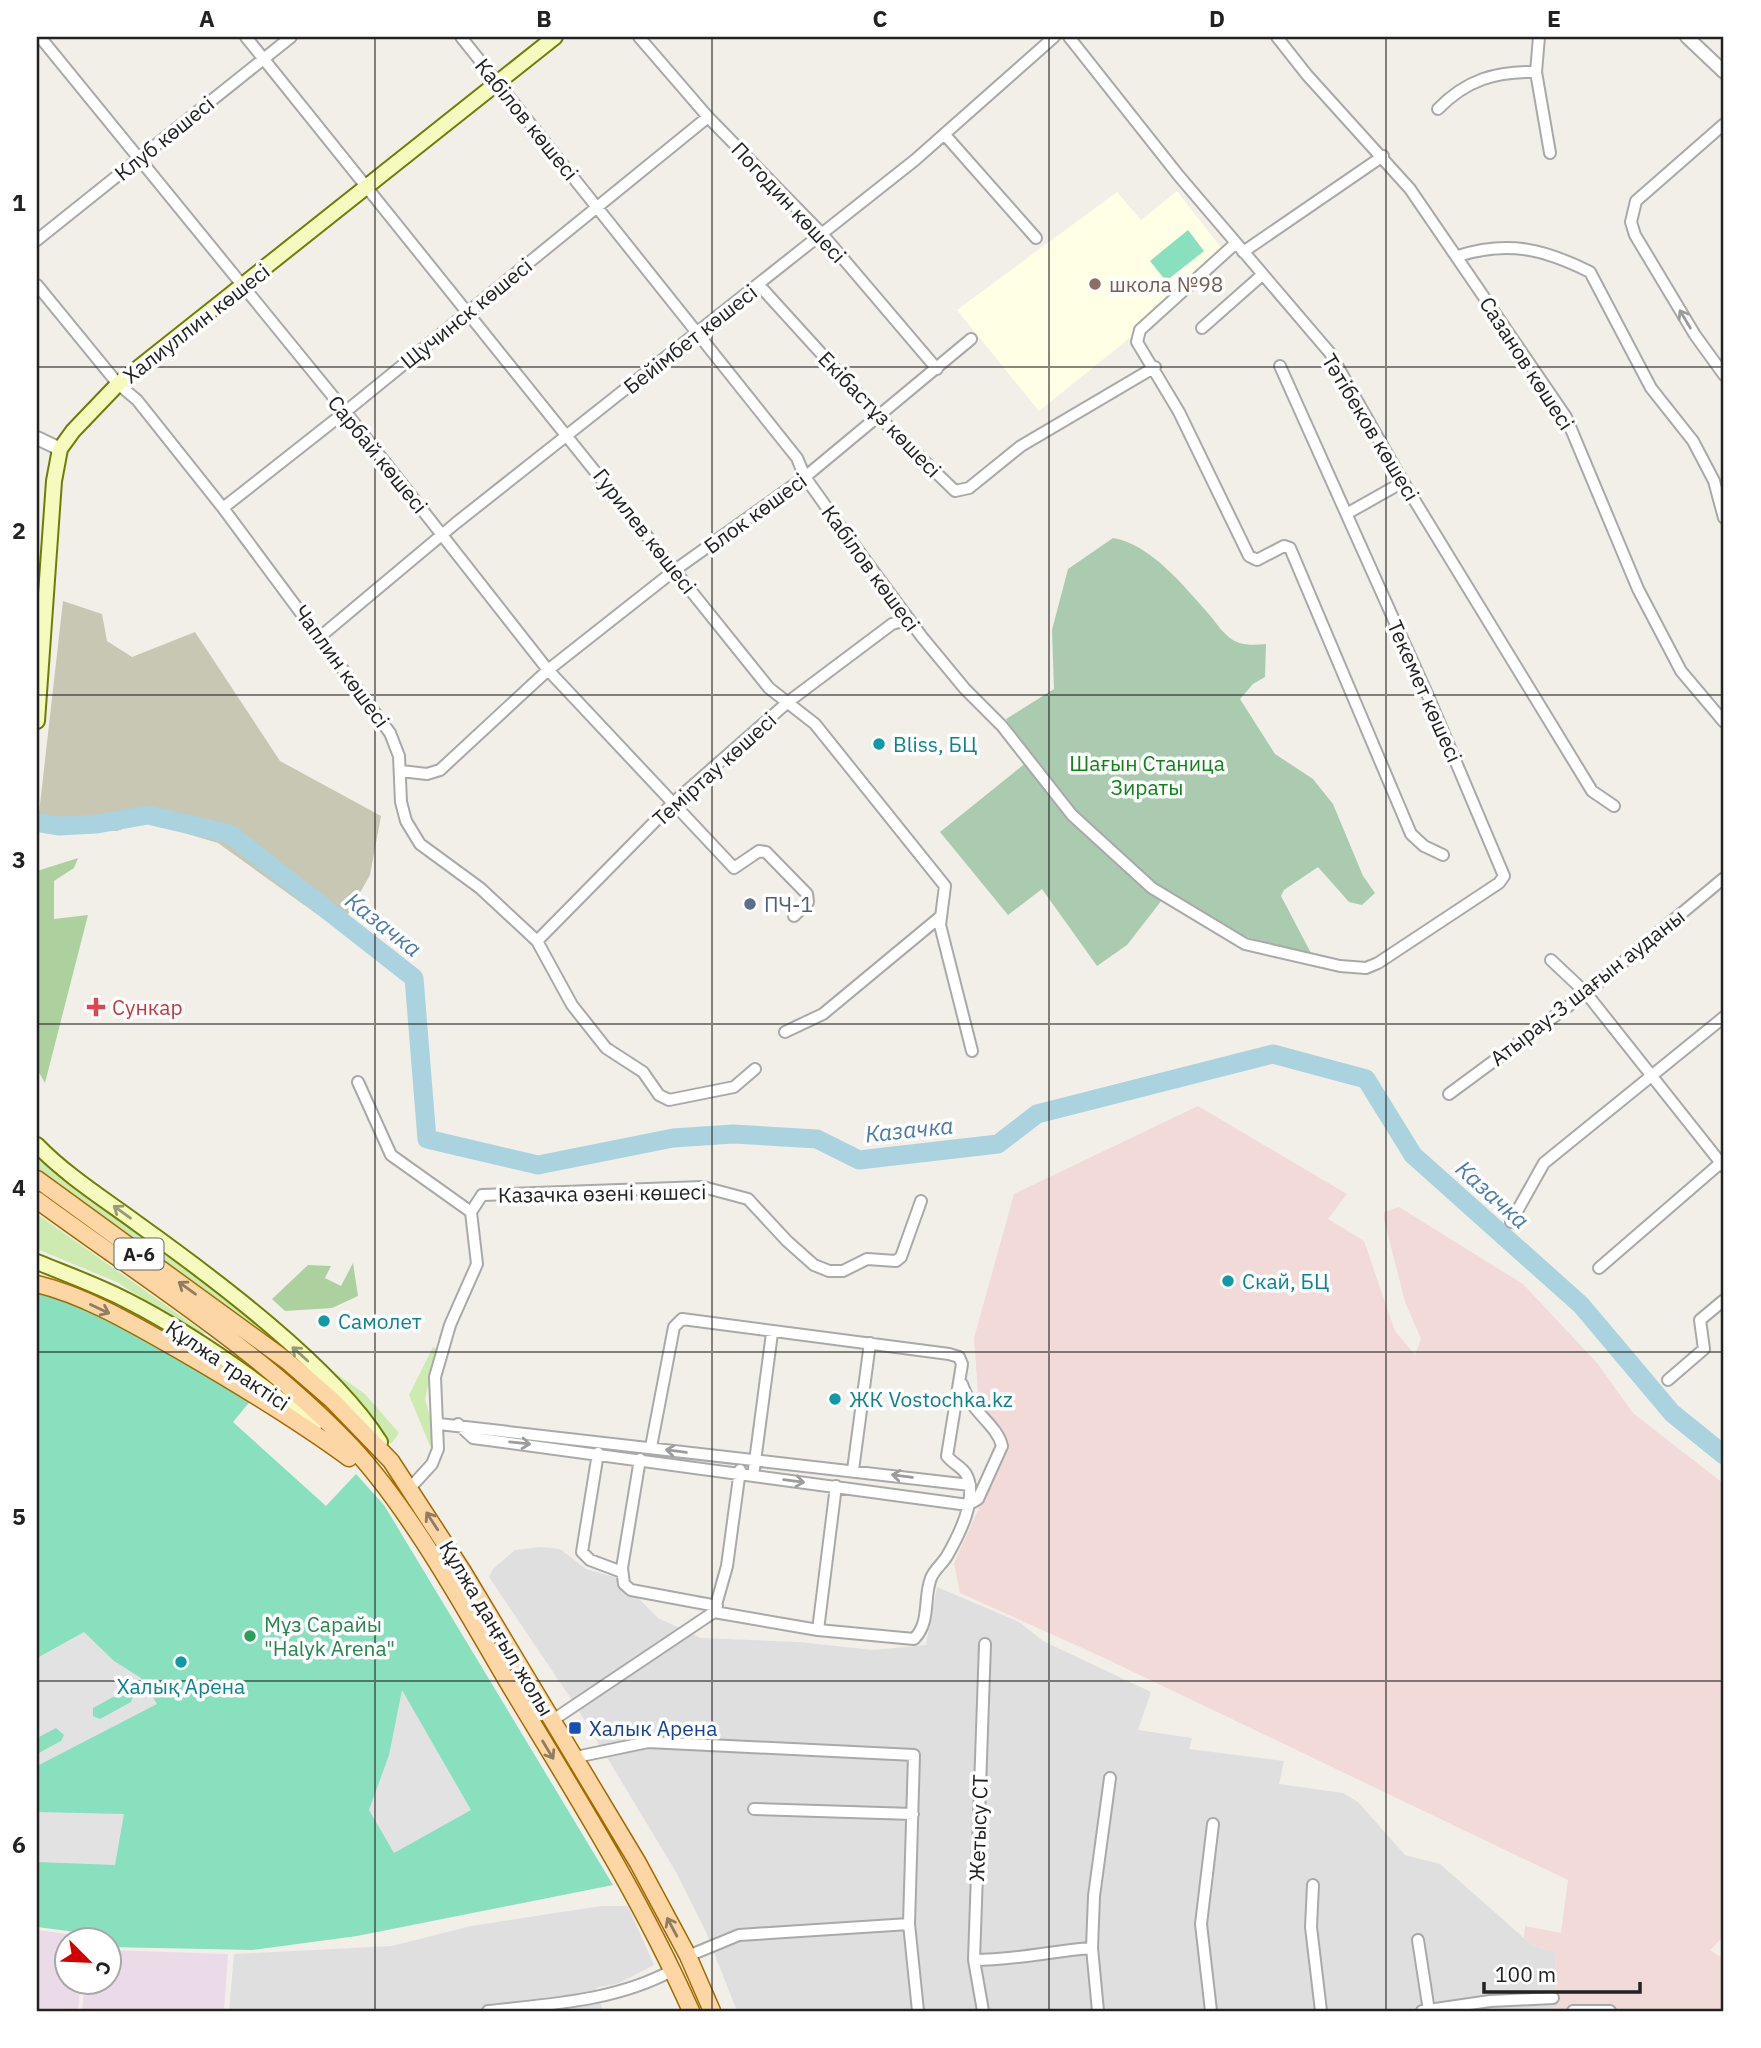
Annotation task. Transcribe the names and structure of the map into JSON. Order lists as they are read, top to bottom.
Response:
{
  "streets": {
    "main road": [
      "Халиуллин көшесі",
      "A-6",
      "Құлжа трактісі",
      "Құлжа даңғыл жолы"
    ],
    "street": [
      "Кабілов көшесі",
      "Клуб көшесі",
      "Погодин көшесі",
      "Щучинск көшесі",
      "Бейімбет көшесі",
      "Сазанов көшесі",
      "Екібастұз көшесі",
      "Тәтібеков көшесі",
      "Сарбай көшесі",
      "Блок көшесі",
      "Гурилев көшесі",
      "Чаплин көшесі",
      "Текемет көшесі",
      "Теміртау көшесі",
      "Атырау-3 шағын ауданы",
      "Казачка өзені көшесі",
      "Жетысу СТ"
    ]
  },
  "crossings": [
    ["Кабілов көшесі", "Щучинск көшесі"],
    ["Кабілов көшесі", "Халиуллин көшесі"],
    ["Кабілов көшесі", "Бейімбет көшесі"],
    ["Кабілов көшесі", "Блок көшесі"],
    ["Кабілов көшесі", "Текемет көшесі"],
    ["Кабілов көшесі", "Теміртау көшесі"],
    ["Клуб көшесі", "Сарбай көшесі"],
    ["Клуб көшесі", "Гурилев көшесі"],
    ["Погодин көшесі", "Щучинск көшесі"],
    ["Погодин көшесі", "Бейімбет көшесі"],
    ["Погодин көшесі", "Блок көшесі"],
    ["Щучинск көшесі", "Сарбай көшесі"],
    ["Щучинск көшесі", "Гурилев көшесі"],
    ["Щучинск көшесі", "Чаплин көшесі"],
    ["Халиуллин көшесі", "Сарбай көшесі"],
    ["Халиуллин көшесі", "Гурилев көшесі"],
    ["Халиуллин көшесі", "Чаплин көшесі"],
    ["Бейімбет көшесі", "Екібастұз көшесі"],
    ["Бейімбет көшесі", "Сарбай көшесі"],
    ["Бейімбет көшесі", "Гурилев көшесі"],
    ["Бейімбет көшесі", "Чаплин көшесі"],
    ["Екібастұз көшесі", "Блок көшесі"],
    ["Сарбай көшесі", "Блок көшесі"],
    ["Сарбай көшесі", "Теміртау көшесі"],
    ["Блок көшесі", "Гурилев көшесі"],
    ["Блок көшесі", "Чаплин көшесі"],
    ["Гурилев көшесі", "Теміртау көшесі"],
    ["Чаплин көшесі", "Теміртау көшесі"],
    ["Казачка өзені көшесі", "Құлжа даңғыл жолы"],
    ["Құлжа трактісі", "Құлжа даңғыл жолы"]
  ],
  "water": ["Казачка"],
  "parks": ["Шағын Станица Зираты"],
  "places": {
    "other": [
      "школа №98",
      "Bliss, БЦ",
      "ПЧ-1",
      "Скай, БЦ",
      "Самолет",
      "ЖК Vostochka.kz",
      "Мұз Сарайы \"Halyk Arena\"",
      "Халық Арена"
    ],
    "health": ["Сункар"],
    "transit": ["Халык Арена"]
  },
  "scale_bar": "100 m",
  "north": "bottom right",
  "grid": {
    "columns": [
      "A",
      "B",
      "C",
      "D",
      "E"
    ],
    "rows": [
      "1",
      "2",
      "3",
      "4",
      "5",
      "6"
    ]
  }
}
